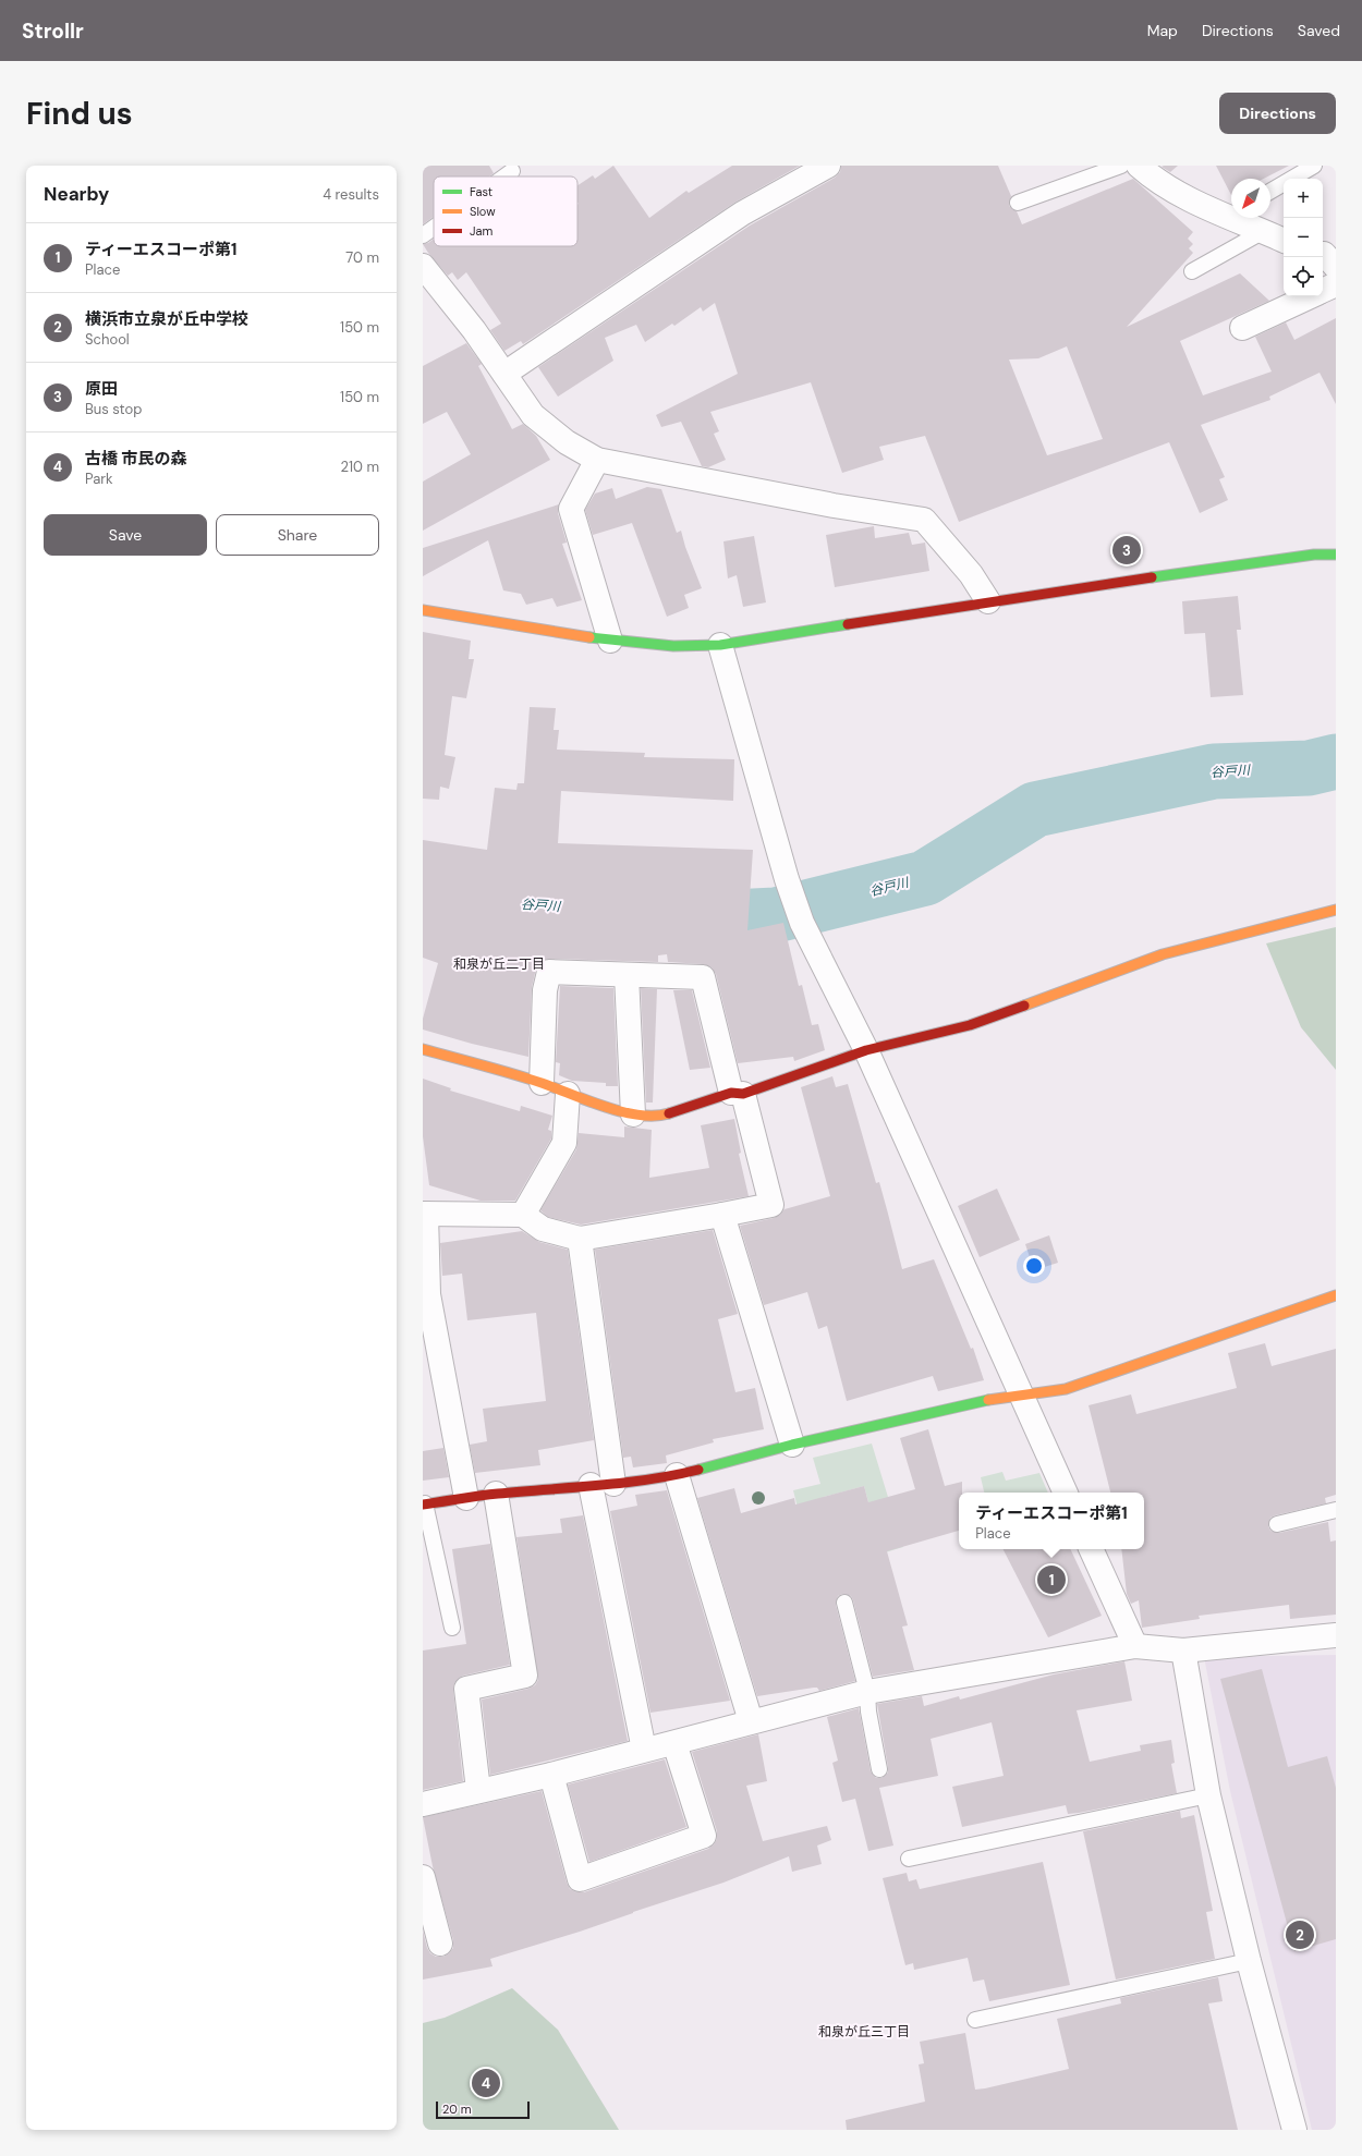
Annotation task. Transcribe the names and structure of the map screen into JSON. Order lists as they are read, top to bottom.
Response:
{
  "districts": ["和泉が丘二丁目", "和泉が丘三丁目"],
  "water": ["谷戸川"],
  "legend": ["Fast", "Slow", "Jam"],
  "scale_bar": "20 m",
  "north": "bottom left",
  "page": {
    "header": "Strollr",
    "nav": ["Map", "Directions", "Saved"],
    "buttons": [
      "Directions",
      ["Save", "Share"]
    ],
    "title": "Find us",
    "heading": ["Nearby", "4 results"],
    "map_buttons": ["+", "−"],
    "list": [
      {
        "mark": "1",
        "name": "ティーエスコーポ第1",
        "note": "Place",
        "value": "70 m"
      },
      {
        "mark": "2",
        "name": "横浜市立泉が丘中学校",
        "note": "School",
        "value": "150 m"
      },
      {
        "mark": "3",
        "name": "原田",
        "note": "Bus stop",
        "value": "150 m"
      },
      {
        "mark": "4",
        "name": "古橋 市民の森",
        "note": "Park",
        "value": "210 m"
      }
    ],
    "pins": [
      "3",
      "1",
      "2",
      "4"
    ],
    "popup": ["ティーエスコーポ第1", "Place"],
    "scale": "20 m"
  }
}
